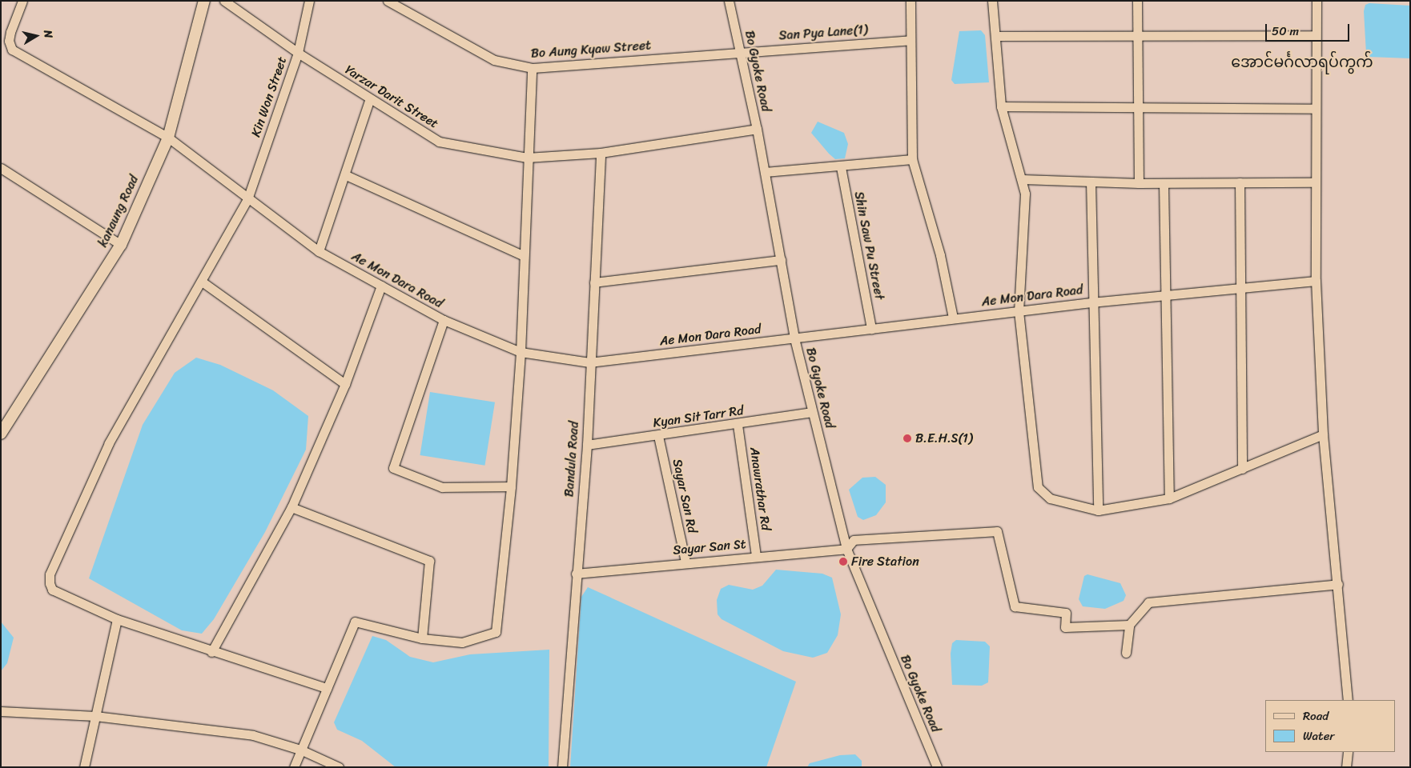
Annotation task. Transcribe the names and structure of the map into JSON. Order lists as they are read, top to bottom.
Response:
{
  "streets": {
    "street": [
      "San Pya Lane(1)",
      "Bo Aung Kyaw Street",
      "Bo Gyoke Road",
      "Kin Won Street",
      "Yarzar Darit Street",
      "kanaung Road",
      "Shin Saw Pu Street",
      "Ae Mon Dara Road",
      "Kyan Sit Tarr Rd",
      "Bandula Road",
      "Anawrathar Rd",
      "Sayar San Rd",
      "Sayar San St"
    ]
  },
  "crossings": [
    ["San Pya Lane(1)", "Bo Aung Kyaw Street"],
    ["San Pya Lane(1)", "Bo Gyoke Road"],
    ["Bo Aung Kyaw Street", "Bo Gyoke Road"],
    ["Bo Gyoke Road", "Yarzar Darit Street"],
    ["Bo Gyoke Road", "Ae Mon Dara Road"],
    ["Bo Gyoke Road", "Kyan Sit Tarr Rd"],
    ["Bo Gyoke Road", "Sayar San St"],
    ["Kin Won Street", "Yarzar Darit Street"],
    ["Kin Won Street", "Ae Mon Dara Road"],
    ["Yarzar Darit Street", "Bandula Road"],
    ["kanaung Road", "Ae Mon Dara Road"],
    ["Shin Saw Pu Street", "Ae Mon Dara Road"],
    ["Ae Mon Dara Road", "Bandula Road"],
    ["Kyan Sit Tarr Rd", "Bandula Road"],
    ["Kyan Sit Tarr Rd", "Anawrathar Rd"],
    ["Kyan Sit Tarr Rd", "Sayar San Rd"],
    ["Bandula Road", "Sayar San St"],
    ["Anawrathar Rd", "Sayar San St"],
    ["Sayar San Rd", "Sayar San St"]
  ],
  "districts": ["အောင်မင်္ဂလာရပ်ကွက်"],
  "places": ["B.E.H.S(1)", "Fire Station"],
  "legend": ["Road", "Water"],
  "scale_bar": "50 m",
  "north": "right"
}
